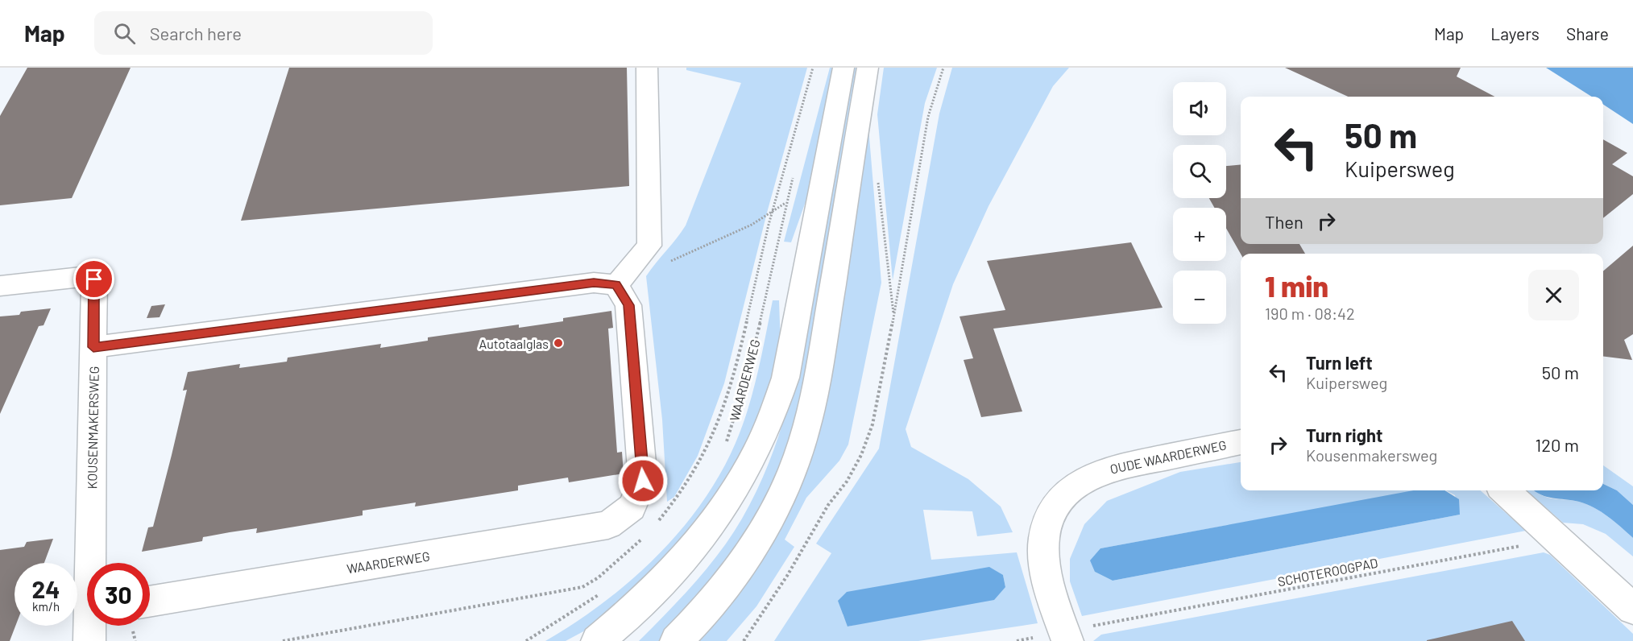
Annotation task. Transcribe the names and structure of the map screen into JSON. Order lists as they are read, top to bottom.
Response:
{
  "streets": {
    "street": ["WAARDERWEG", "KOUSENMAKERSWEG", "OUDE WAARDERWEG"],
    "path": ["SCHOTEROOGPAD"]
  },
  "crossings": [
    ["OUDE WAARDERWEG", "SCHOTEROOGPAD"]
  ],
  "places": ["Autotaalglas"],
  "page": {
    "header": "Map",
    "search": "Search here",
    "nav": ["Map", "Layers", "Share"],
    "map_buttons": ["+", "−"],
    "turn": ["50 m", "Kuipersweg"],
    "then": "Then",
    "heading": ["1 min", "190 m · 08:42"],
    "list": [
      {
        "name": "Turn left",
        "note": "Kuipersweg",
        "value": "50 m"
      },
      {
        "name": "Turn right",
        "note": "Kousenmakersweg",
        "value": "120 m"
      }
    ],
    "speed": "24 km/h",
    "limit": "30"
  }
}
